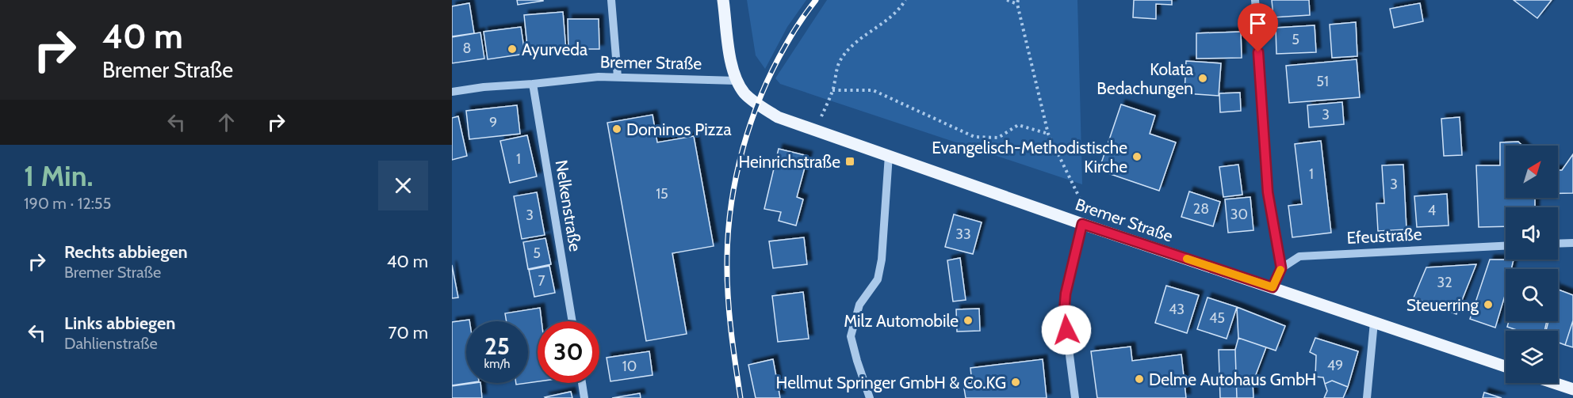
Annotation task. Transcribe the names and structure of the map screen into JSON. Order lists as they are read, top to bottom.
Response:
{
  "streets": {
    "main road": ["Bremer Straße"],
    "street": ["Nelkenstraße", "Efeustraße"]
  },
  "crossings": [
    ["Bremer Straße", "Nelkenstraße"]
  ],
  "places": {
    "other": [
      "Ayurveda",
      "Kolata Bedachungen",
      "Dominos Pizza",
      "Evangelisch-Methodistische Kirche",
      "Steuerring",
      "Milz Automobile",
      "Delme Autohaus GmbH",
      "Hellmut Springer GmbH & Co.KG"
    ],
    "transit": ["Heinrichstraße"]
  },
  "house_numbers": [
    "5",
    "8",
    "51",
    "3",
    "9",
    "1",
    "1",
    "3",
    "15",
    "28",
    "4",
    "30",
    "3",
    "33",
    "5",
    "7",
    "32",
    "43",
    "45",
    "49",
    "10"
  ],
  "north": "top right",
  "page": {
    "turn": ["40 m", "Bremer Straße"],
    "heading": ["1 Min.", "190 m · 12:55"],
    "list": [
      {
        "name": "Rechts abbiegen",
        "note": "Bremer Straße",
        "value": "40 m"
      },
      {
        "name": "Links abbiegen",
        "note": "Dahlienstraße",
        "value": "70 m"
      }
    ],
    "speed": "25 km/h",
    "limit": "30"
  }
}
